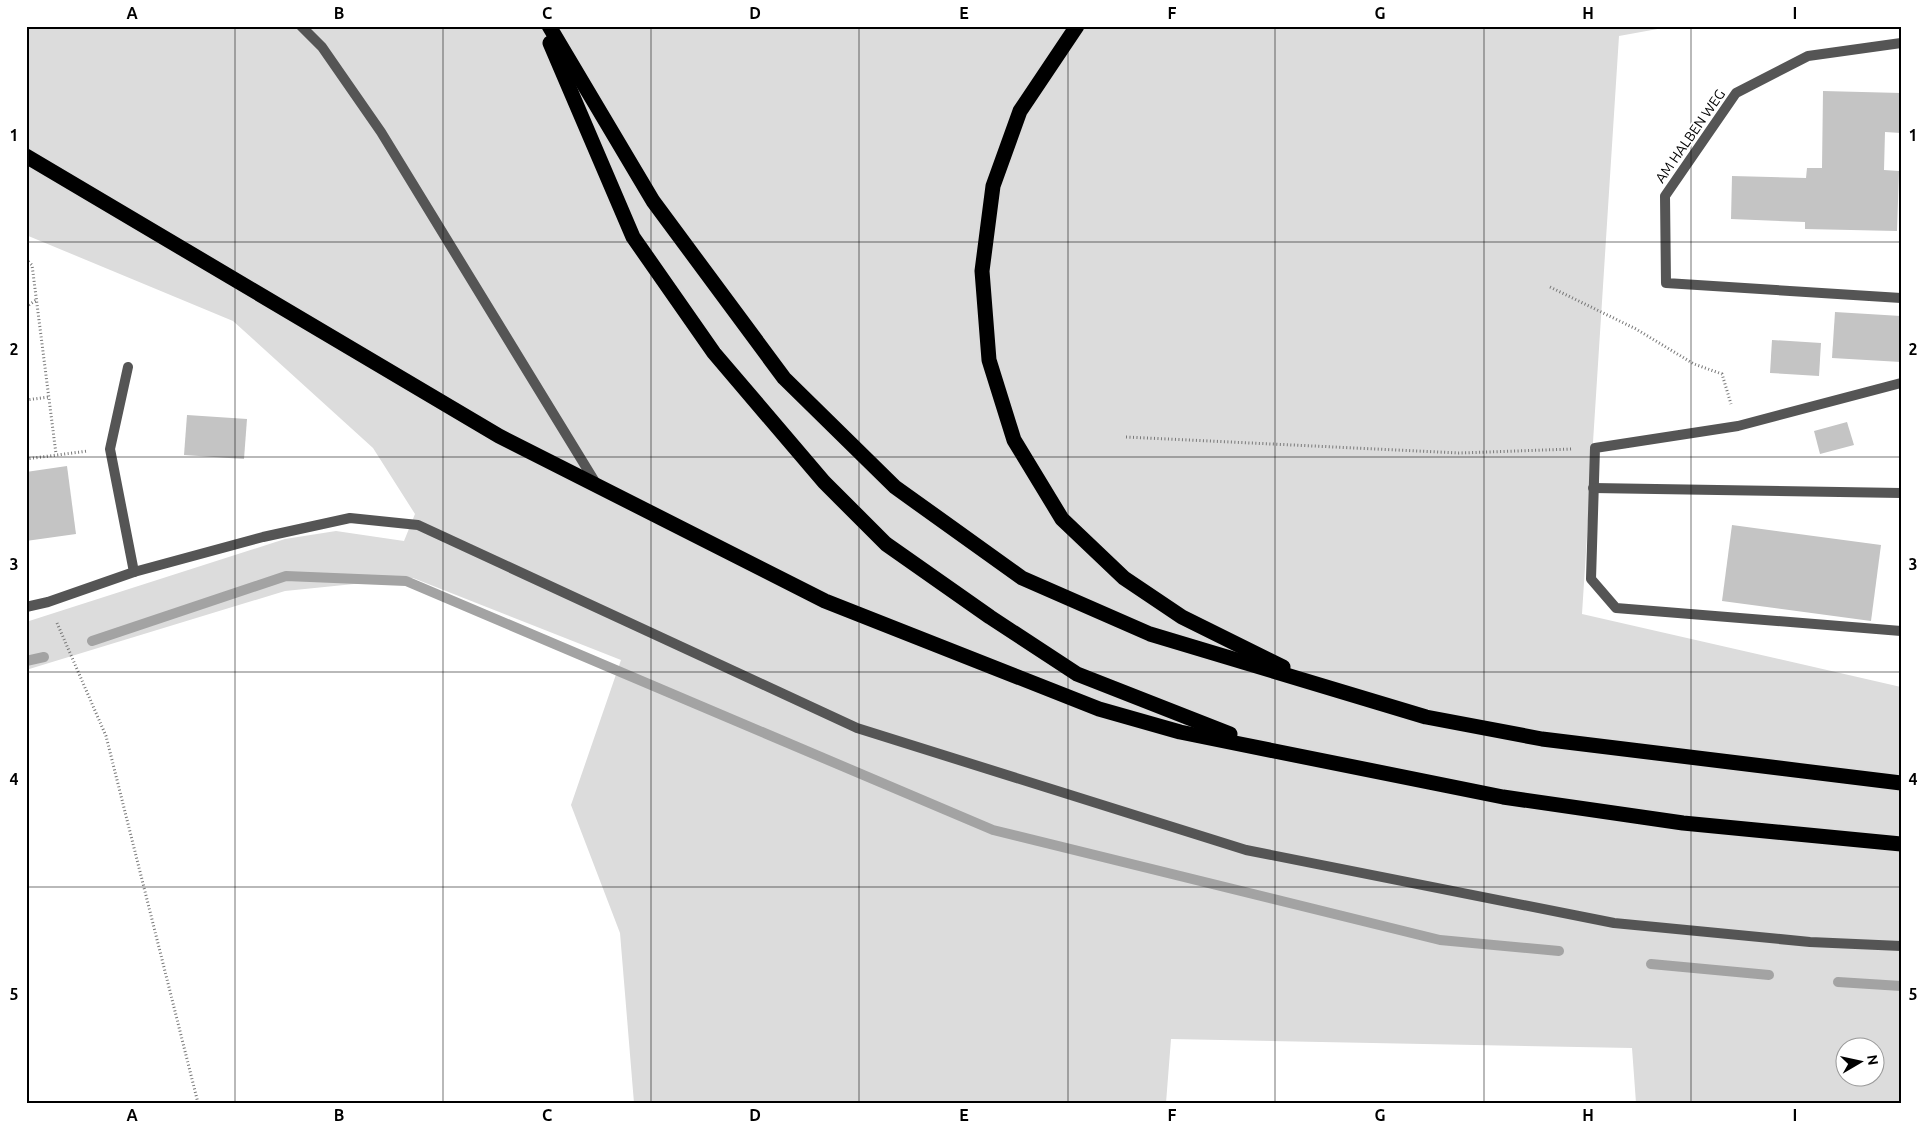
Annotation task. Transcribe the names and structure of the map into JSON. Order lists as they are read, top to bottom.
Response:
{
  "streets": {
    "street": ["AM HALBEN WEG"]
  },
  "north": "right",
  "grid": {
    "columns": [
      "A",
      "B",
      "C",
      "D",
      "E",
      "F",
      "G",
      "H",
      "I"
    ],
    "rows": [
      "1",
      "2",
      "3",
      "4",
      "5"
    ]
  }
}
